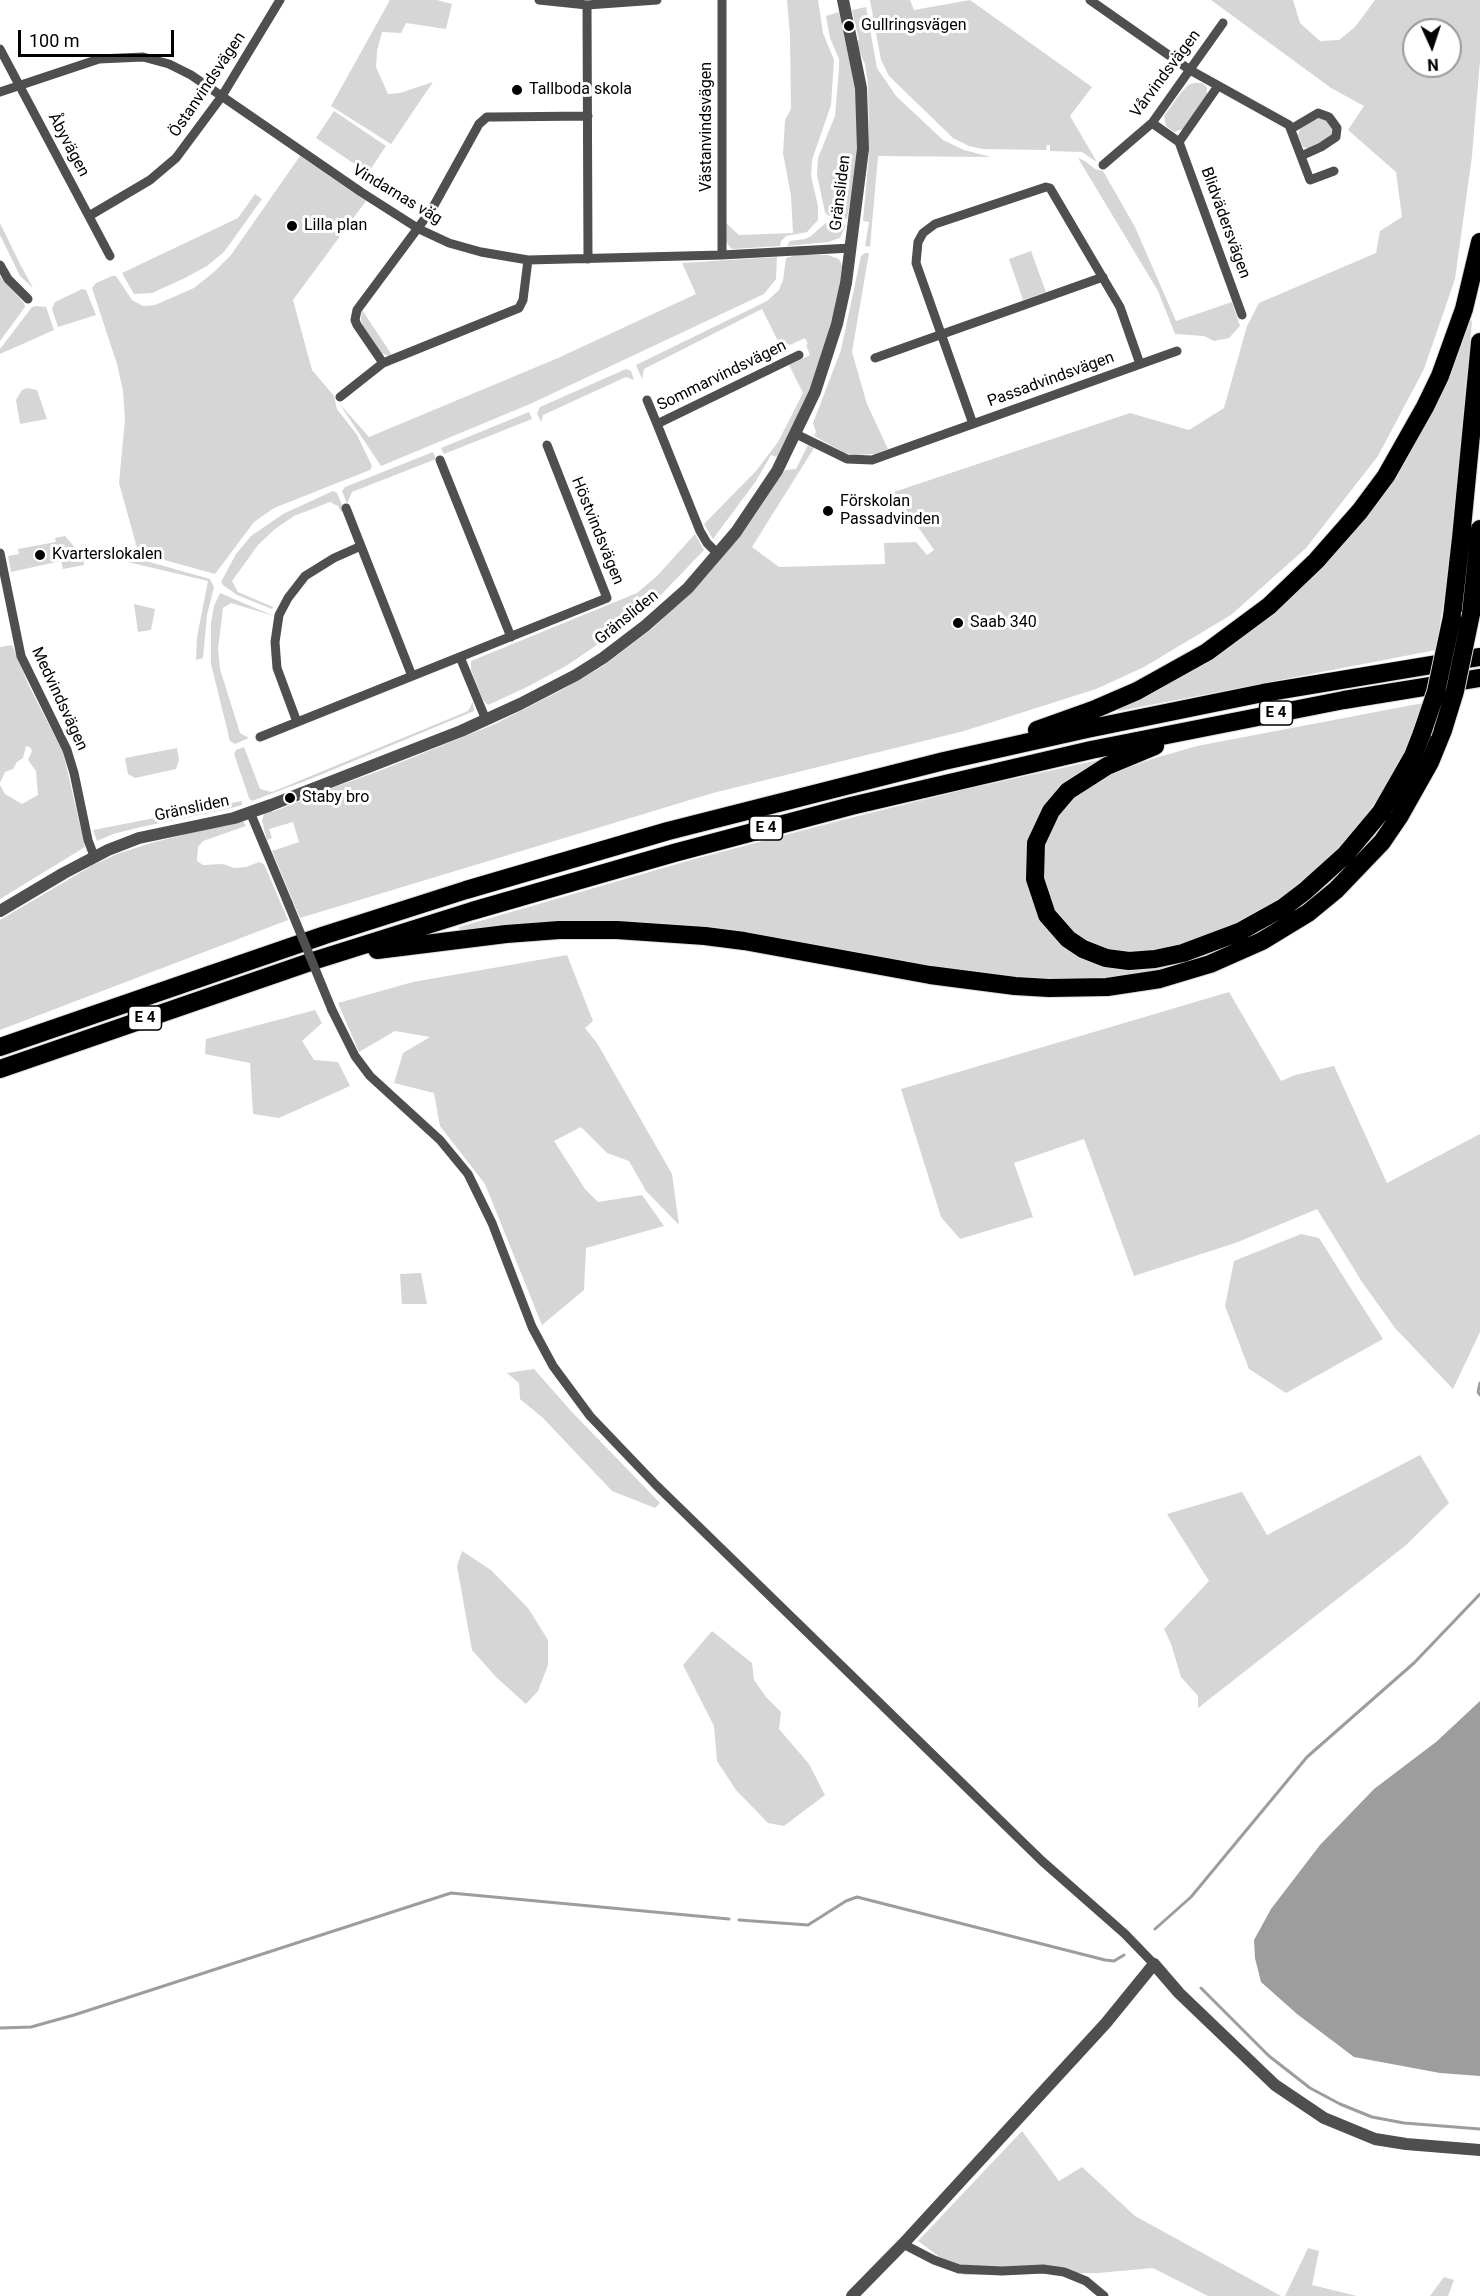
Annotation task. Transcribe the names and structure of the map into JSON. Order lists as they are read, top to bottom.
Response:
{
  "streets": {
    "highway": ["E 4"],
    "street": [
      "Vårvindsvägen",
      "Östanvindsvägen",
      "Västanvindsvägen",
      "Åbyvägen",
      "Gränsliden",
      "Vindarnas väg",
      "Blidvädersvägen",
      "Sommarvindsvägen",
      "Passadvindsvägen",
      "Höstvindsvägen",
      "Medvindsvägen"
    ]
  },
  "crossings": [
    ["Östanvindsvägen", "Åbyvägen"],
    ["Östanvindsvägen", "Vindarnas väg"],
    ["Västanvindsvägen", "Vindarnas väg"],
    ["Åbyvägen", "Vindarnas väg"],
    ["Gränsliden", "Vindarnas väg"],
    ["Gränsliden", "Sommarvindsvägen"],
    ["Gränsliden", "Passadvindsvägen"],
    ["Gränsliden", "Medvindsvägen"]
  ],
  "places": [
    "Gullringsvägen",
    "Tallboda skola",
    "Lilla plan",
    "Förskolan Passadvinden",
    "Kvarterslokalen",
    "Saab 340",
    "Staby bro"
  ],
  "scale_bar": "100 m",
  "north": "bottom"
}
